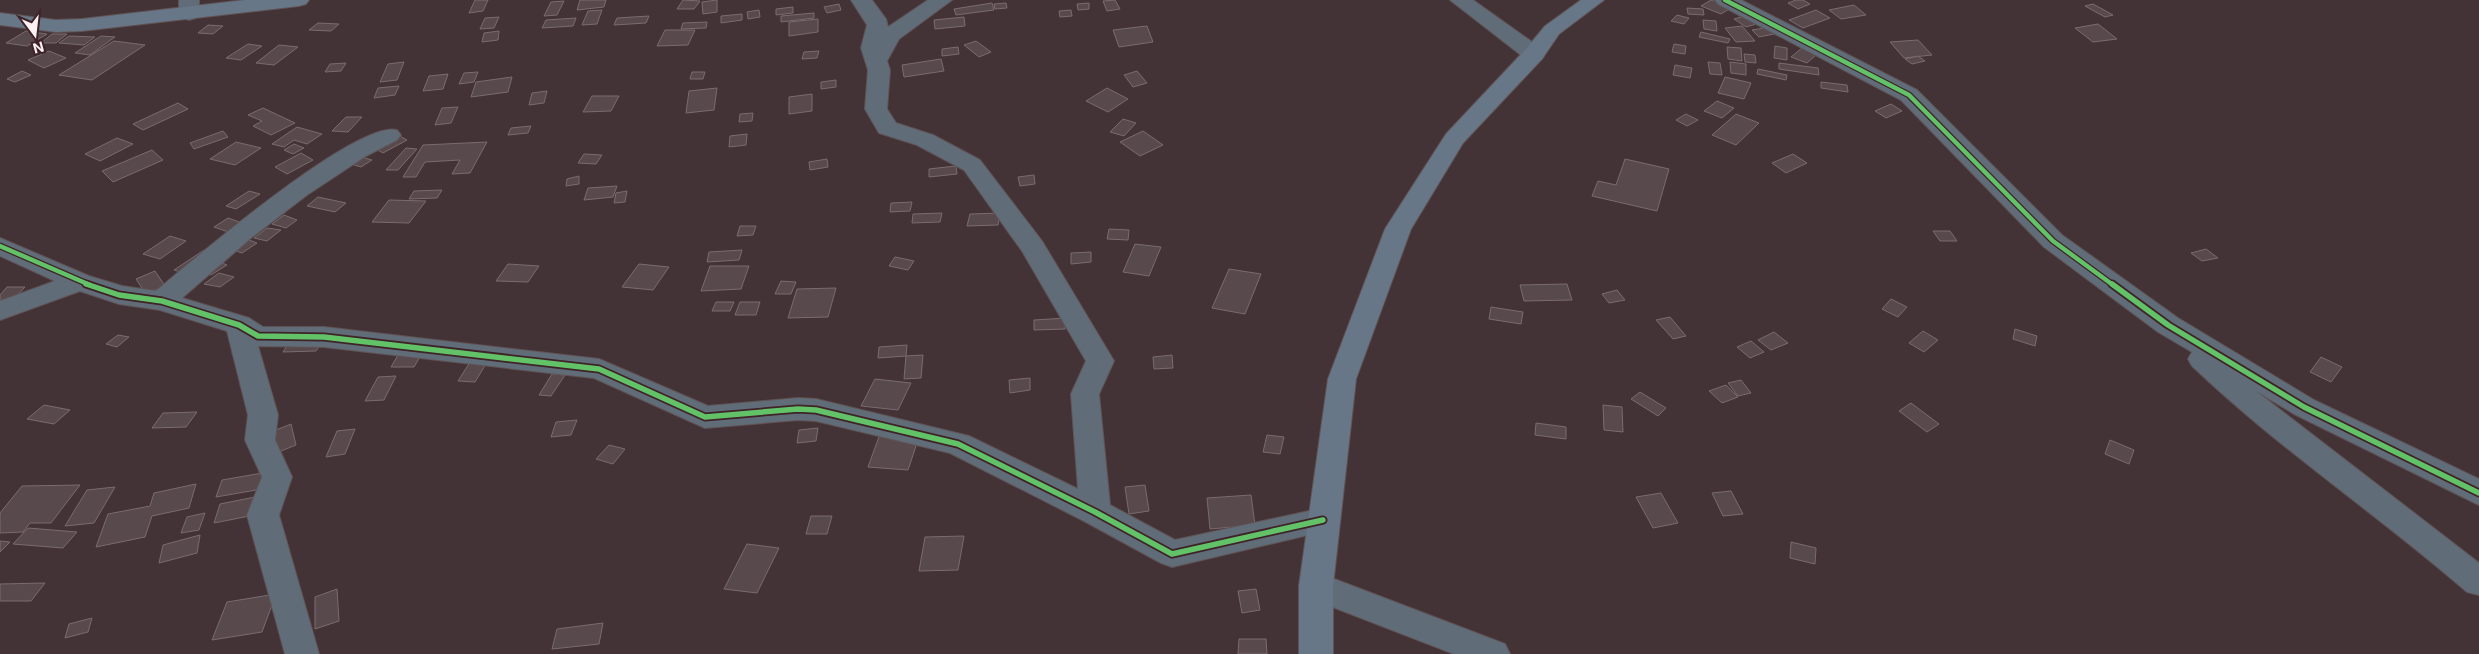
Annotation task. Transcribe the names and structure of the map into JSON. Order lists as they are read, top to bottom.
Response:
{
  "north": "bottom"
}
